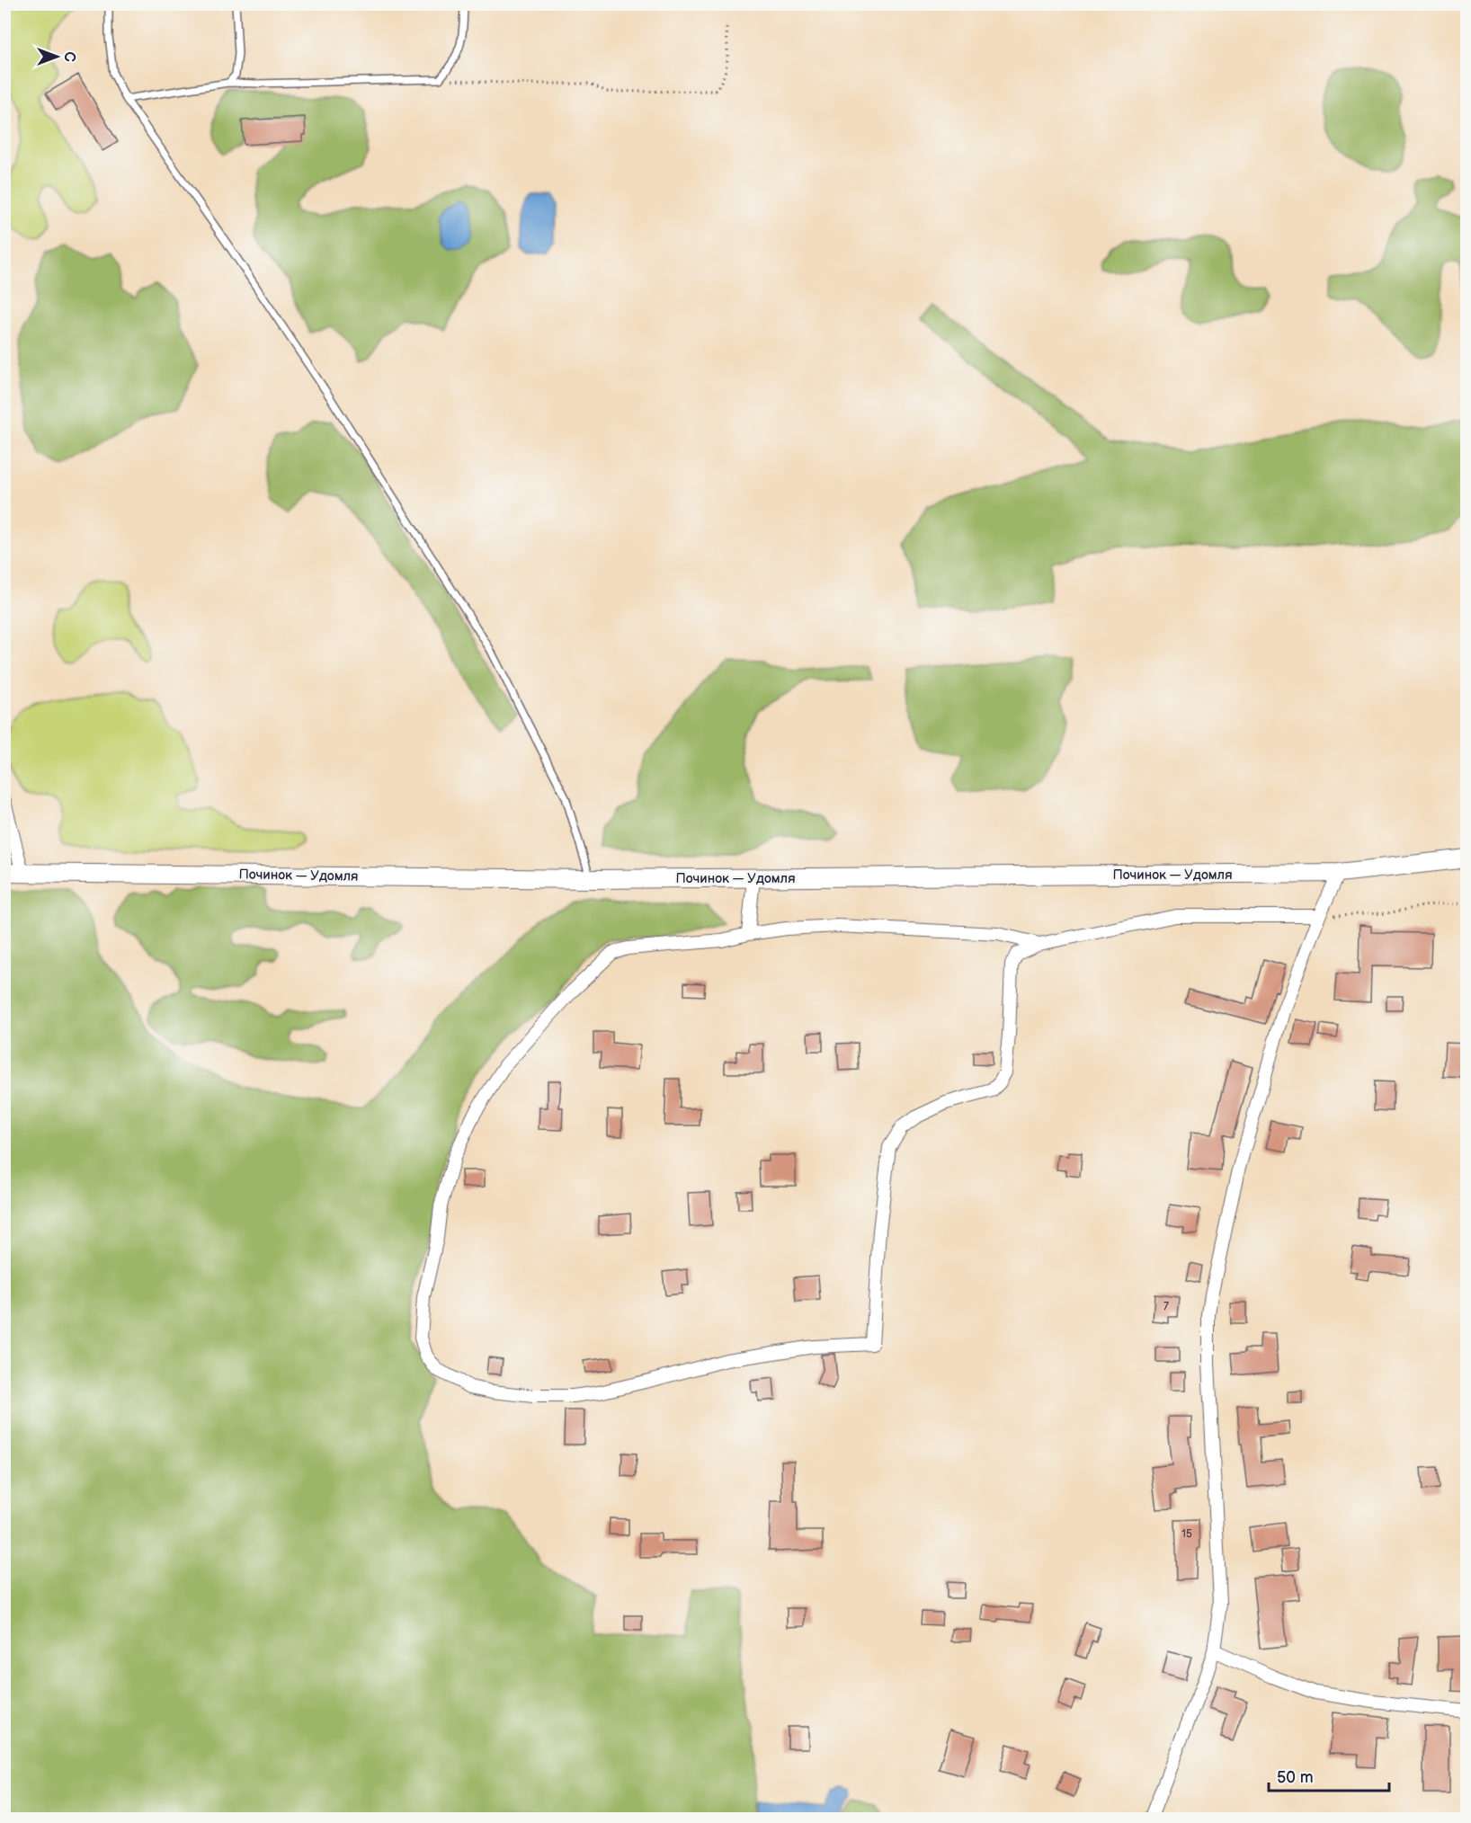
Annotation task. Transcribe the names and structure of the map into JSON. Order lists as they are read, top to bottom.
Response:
{
  "streets": {
    "main road": ["Починок — Удомля"]
  },
  "house_numbers": ["7", "15"],
  "scale_bar": "50 m",
  "north": "right"
}
